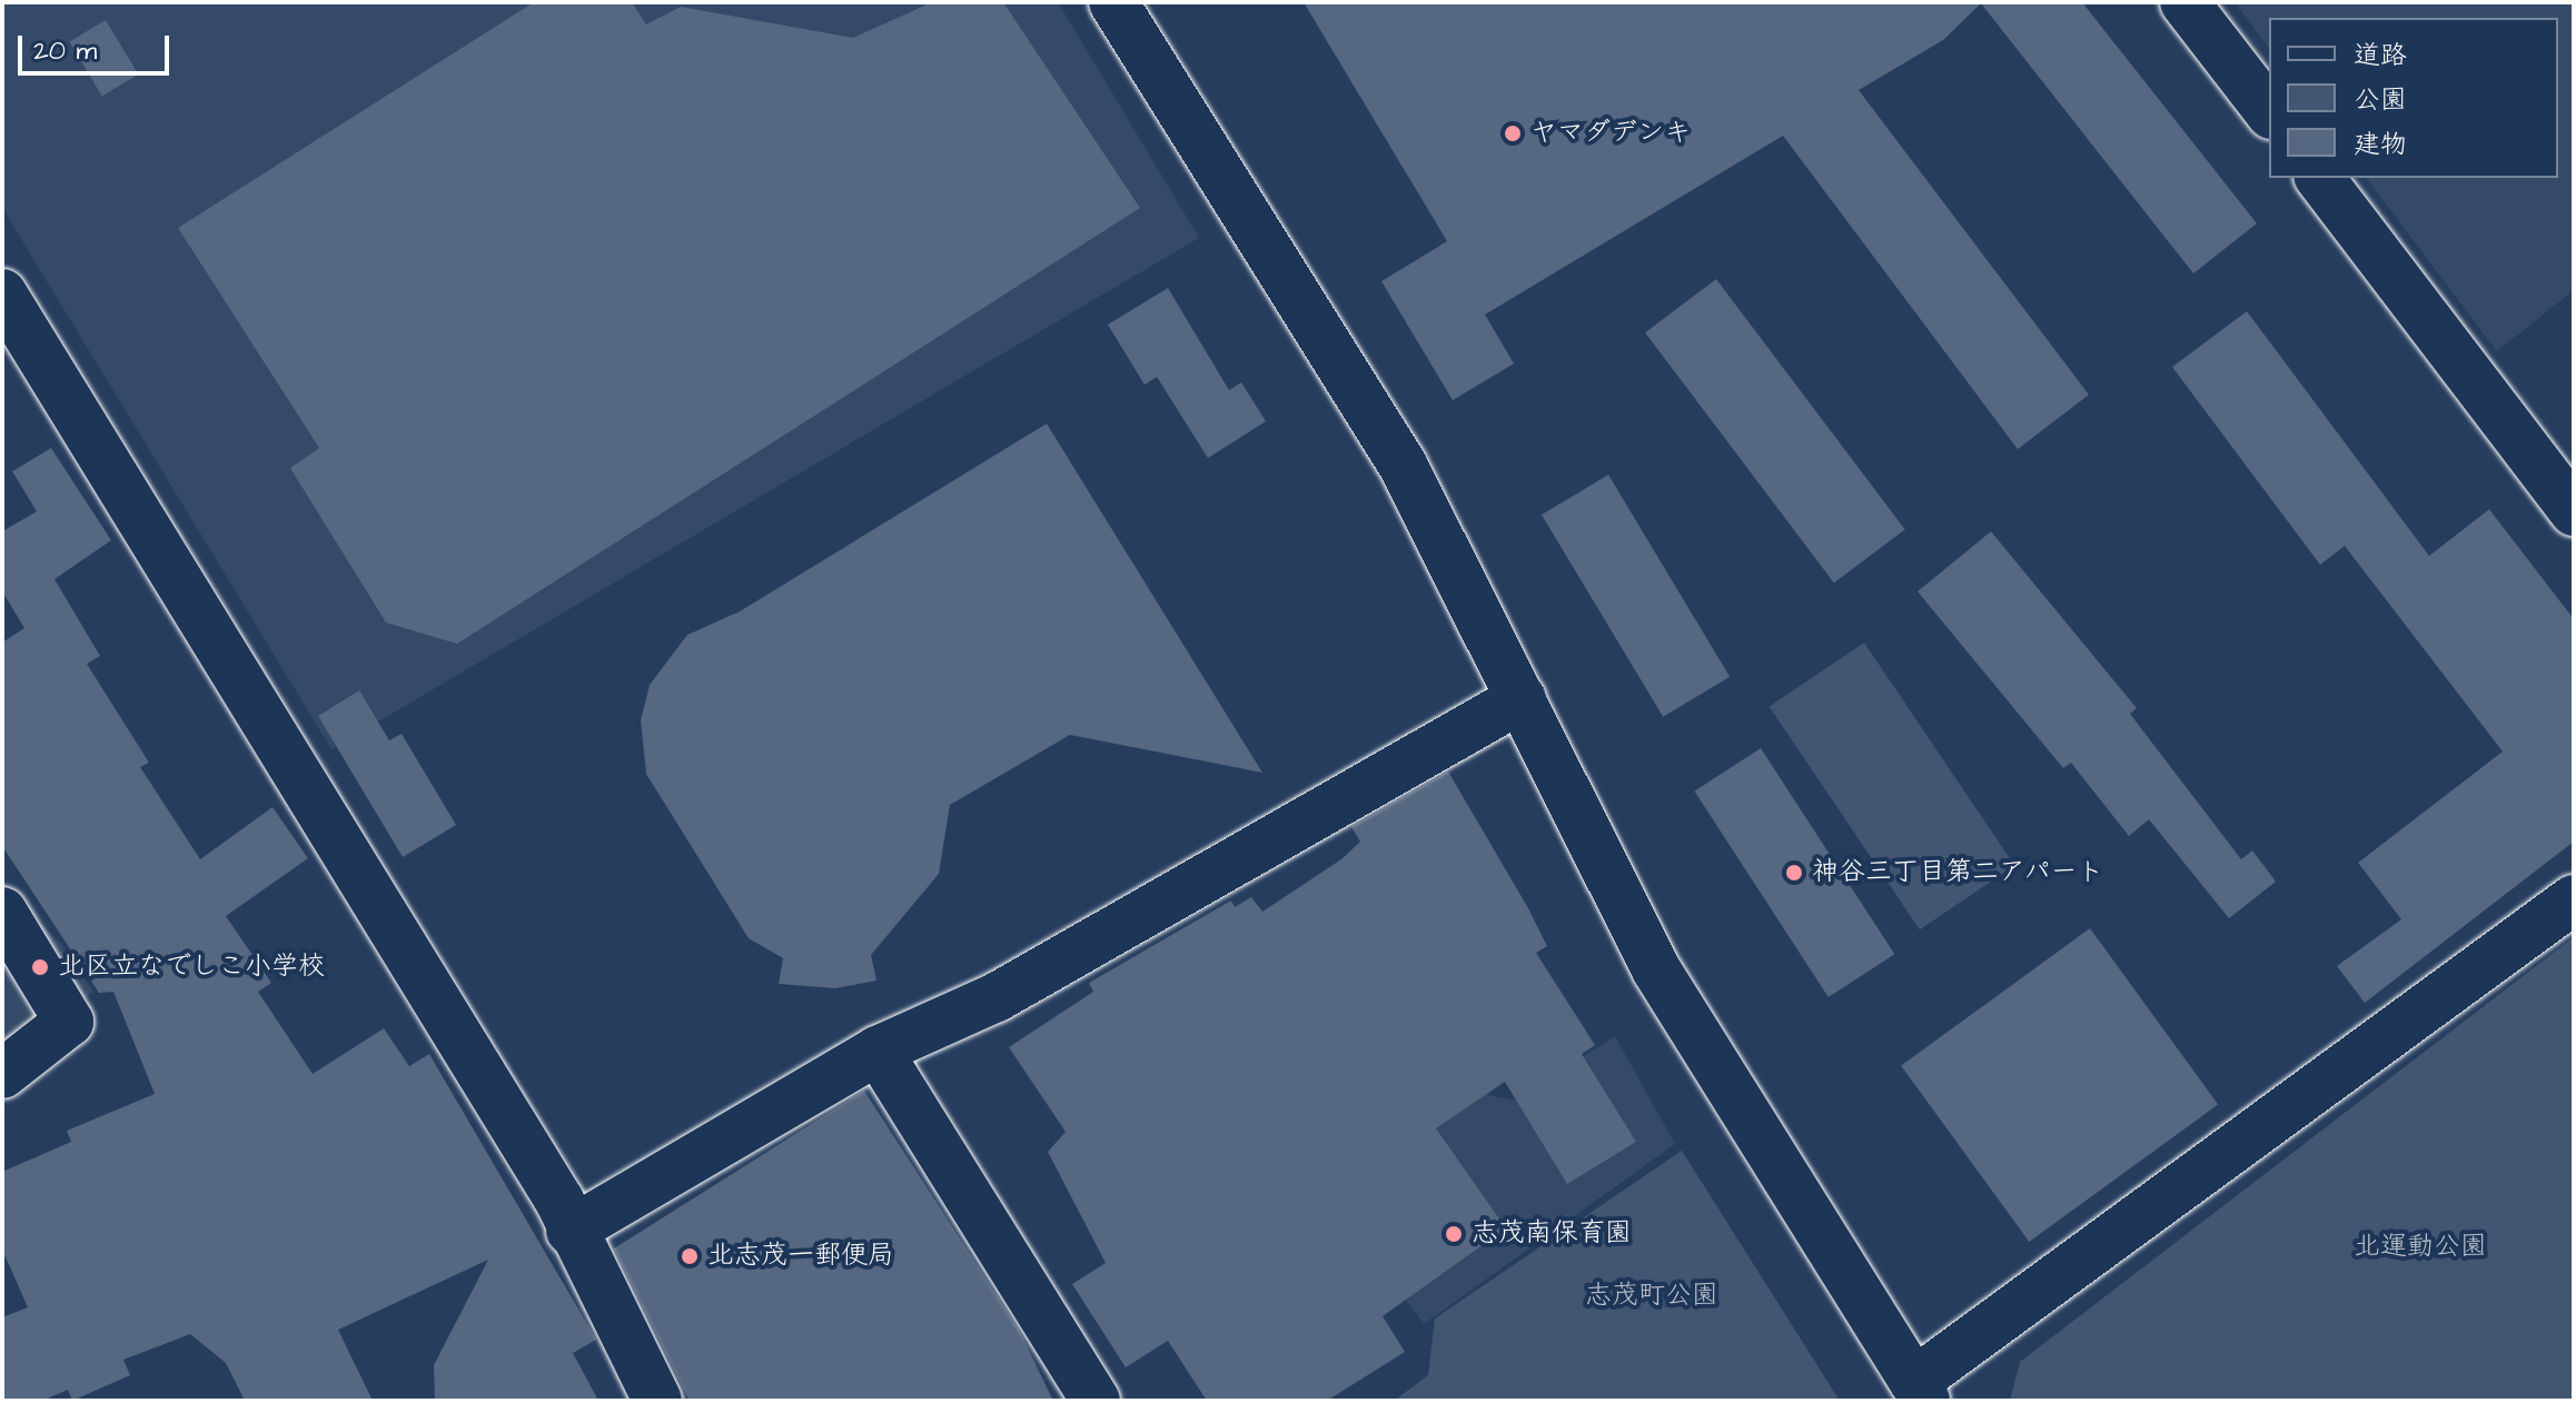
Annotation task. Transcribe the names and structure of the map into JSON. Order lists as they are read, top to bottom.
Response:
{
  "parks": ["北運動公園", "志茂町公園"],
  "places": [
    "ヤマダデンキ",
    "神谷三丁目第二アパート",
    "北区立なでしこ小学校",
    "志茂南保育園",
    "北志茂一郵便局"
  ],
  "legend": ["道路", "公園", "建物"],
  "scale_bar": "20 m"
}
